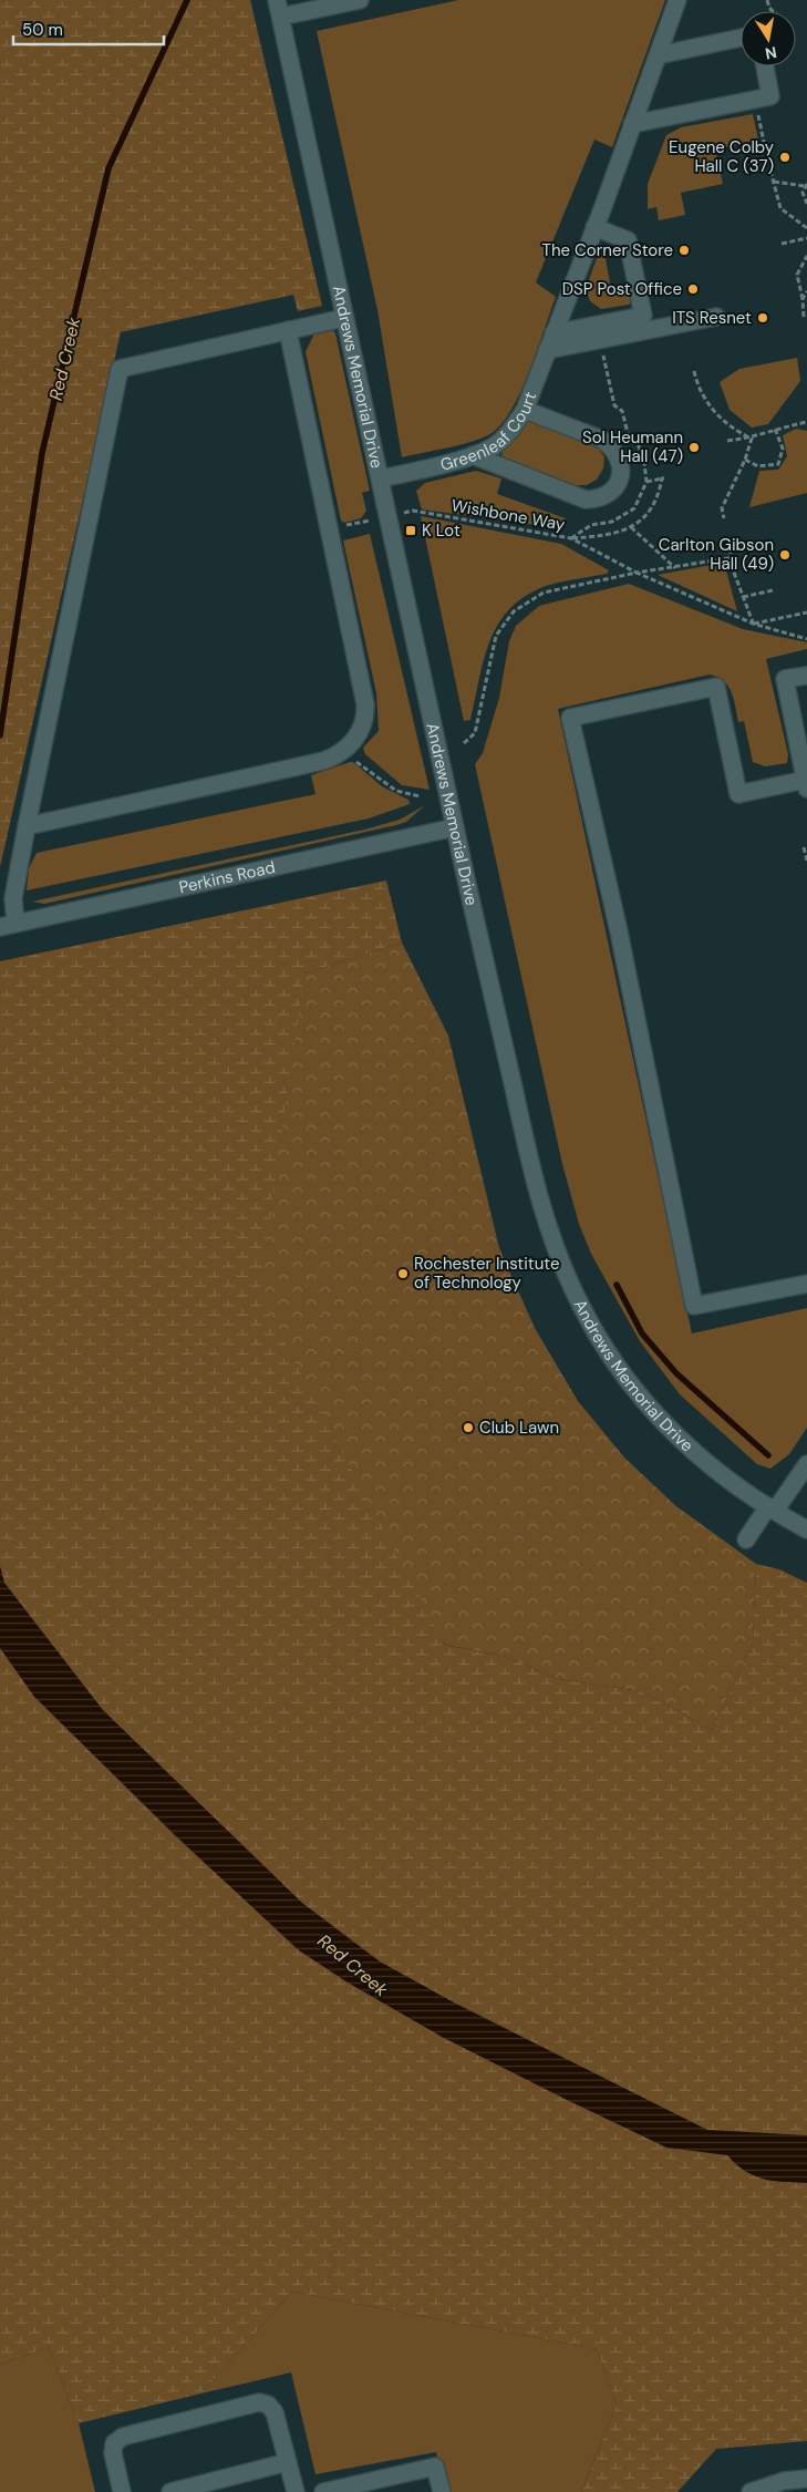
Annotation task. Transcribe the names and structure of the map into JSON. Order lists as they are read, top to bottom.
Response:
{
  "streets": {
    "street": ["Andrews Memorial Drive", "Greenleaf Court", "Perkins Road"],
    "path": ["Wishbone Way"]
  },
  "crossings": [
    ["Andrews Memorial Drive", "Greenleaf Court"],
    ["Andrews Memorial Drive", "Perkins Road"]
  ],
  "water": ["Red Creek"],
  "places": {
    "other": [
      "Eugene Colby Hall C (37)",
      "The Corner Store",
      "DSP Post Office",
      "ITS Resnet",
      "Sol Heumann Hall (47)",
      "Carlton Gibson Hall (49)",
      "Rochester Institute of Technology",
      "Club Lawn"
    ],
    "transit": ["K Lot"]
  },
  "scale_bar": "50 m",
  "north": "bottom"
}
